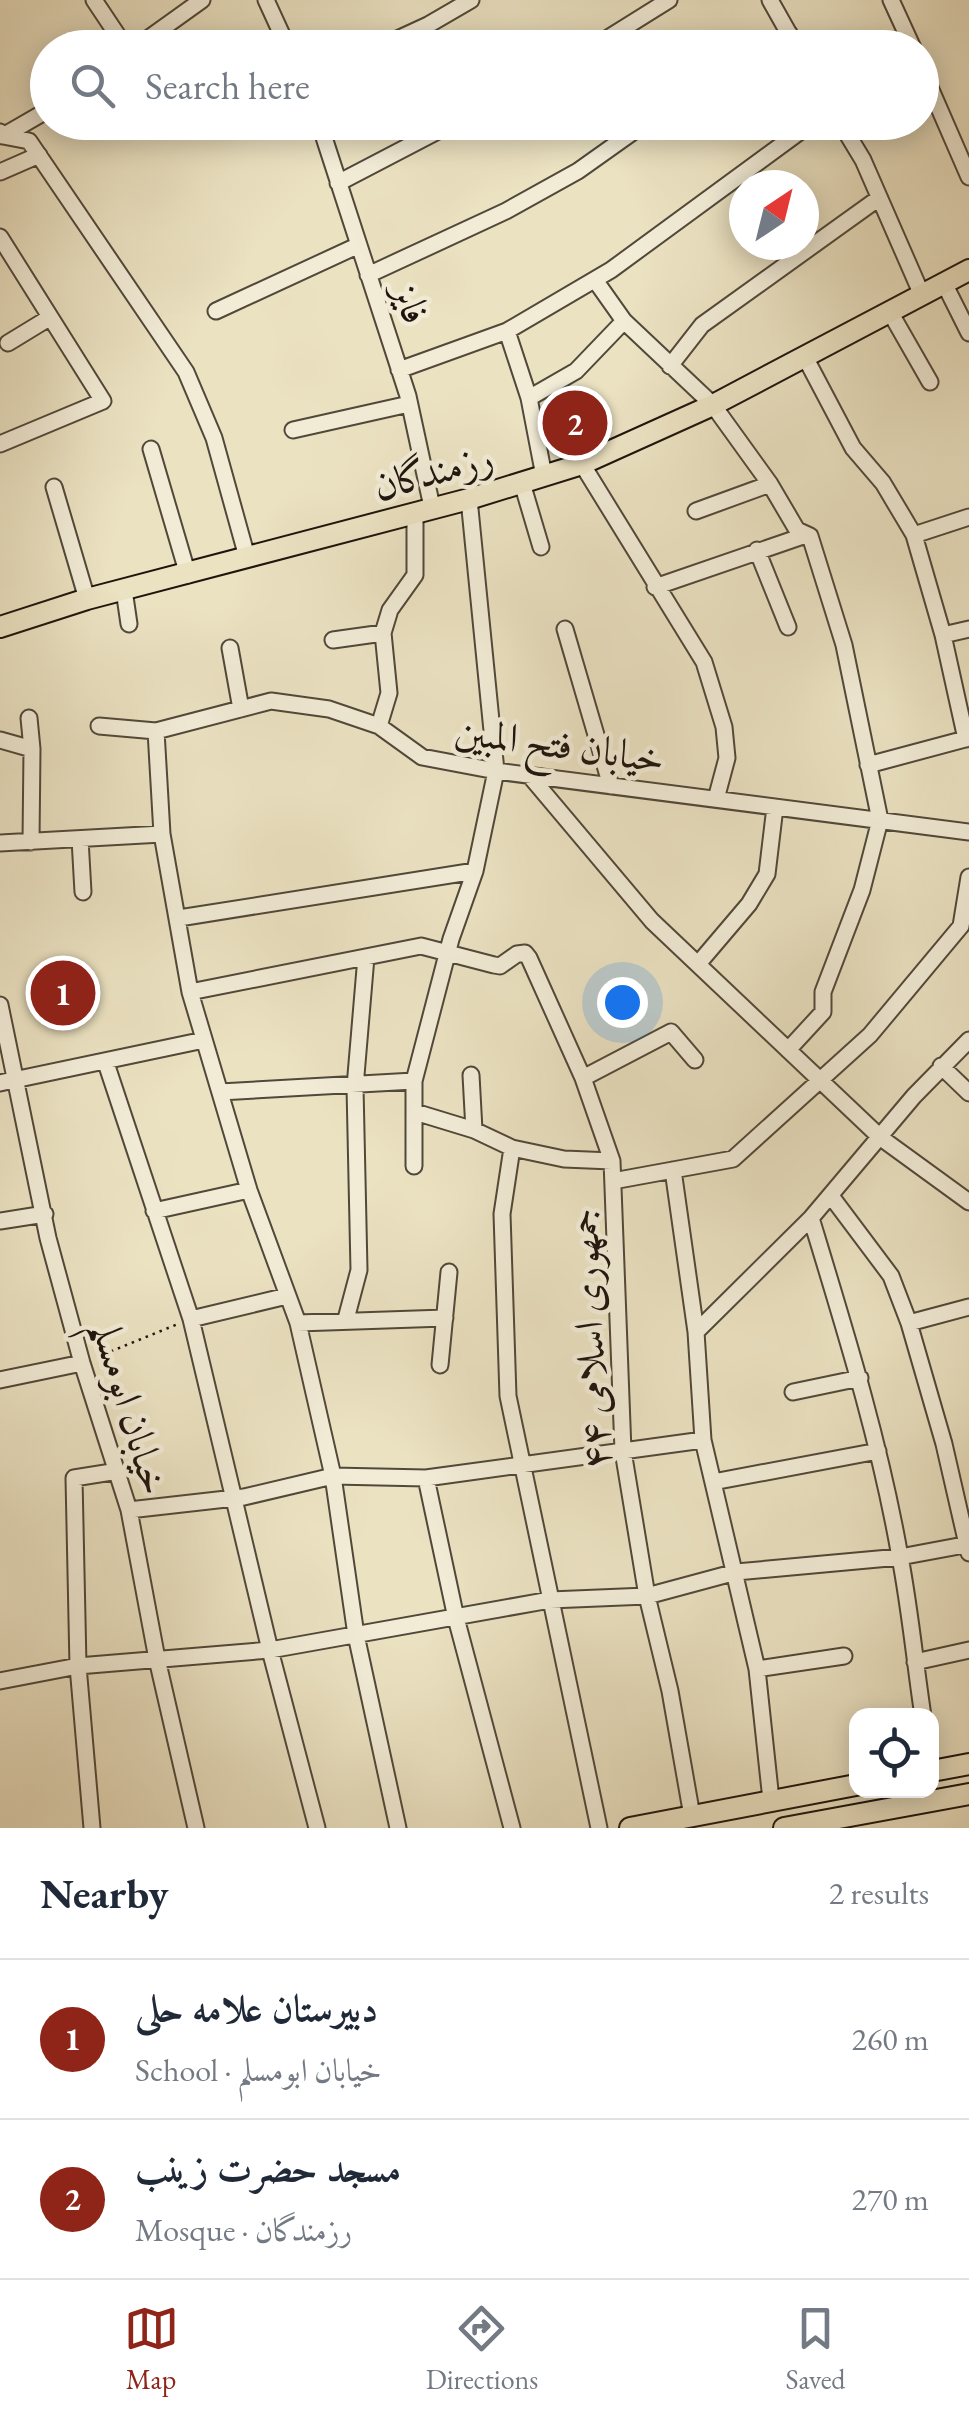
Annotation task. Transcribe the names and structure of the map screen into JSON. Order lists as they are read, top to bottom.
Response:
{
  "streets": {
    "main road": ["رزمندگان"],
    "street": [
      "فایز",
      "خیابان فتح المبین",
      "جمهوری اسلامی ۴۴",
      "خیابان ابومسلم"
    ]
  },
  "crossings": [
    ["فایز", "رزمندگان"]
  ],
  "north": "top right",
  "page": {
    "search": "Search here",
    "pins": ["2", "1"],
    "heading": ["Nearby", "2 results"],
    "list": [
      {
        "mark": "1",
        "name": "دبیرستان علامه حلی",
        "note": "School · خیابان ابومسلم",
        "value": "260 m"
      },
      {
        "mark": "2",
        "name": "مسجد حضرت زینب",
        "note": "Mosque · رزمندگان",
        "value": "270 m"
      }
    ],
    "nav": ["Map", "Directions", "Saved"]
  }
}
